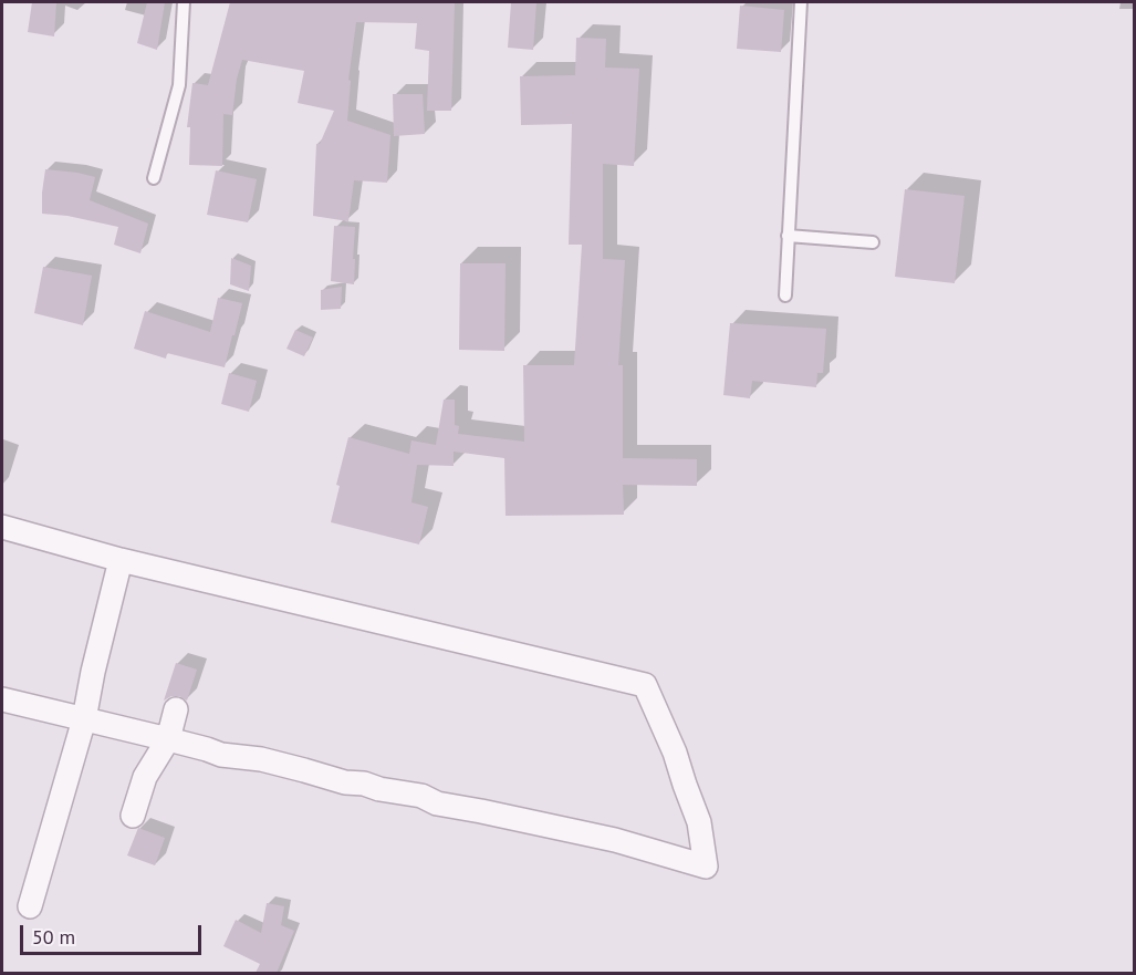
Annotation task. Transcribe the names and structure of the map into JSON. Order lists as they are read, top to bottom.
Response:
{
  "scale_bar": "50 m"
}
